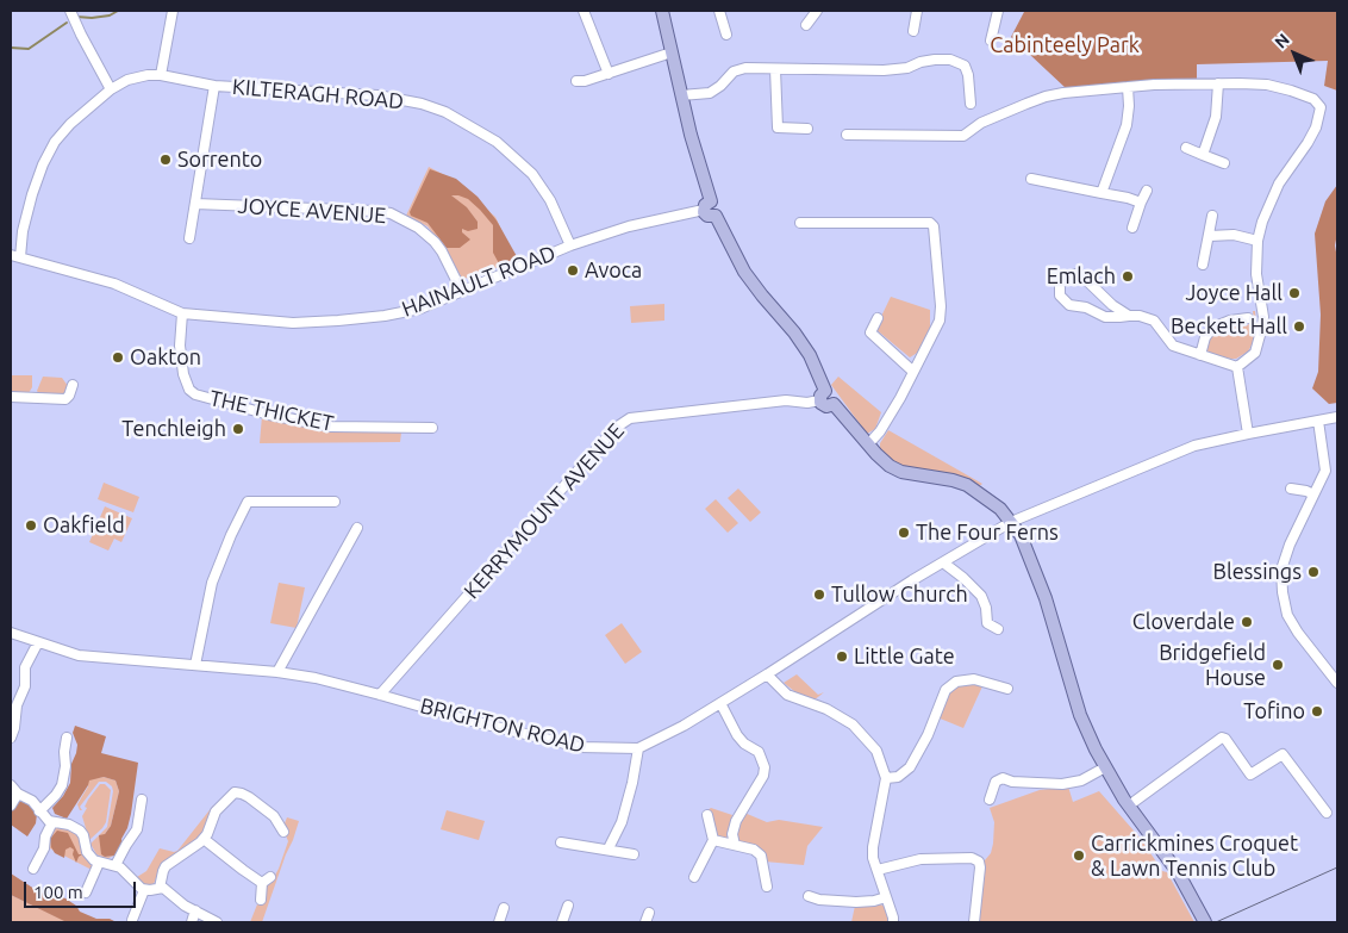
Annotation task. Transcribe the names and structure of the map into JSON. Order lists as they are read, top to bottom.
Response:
{
  "streets": {
    "street": [
      "KILTERAGH ROAD",
      "JOYCE AVENUE",
      "HAINAULT ROAD",
      "THE THICKET",
      "KERRYMOUNT AVENUE",
      "BRIGHTON ROAD"
    ]
  },
  "crossings": [
    ["KILTERAGH ROAD", "HAINAULT ROAD"],
    ["JOYCE AVENUE", "HAINAULT ROAD"],
    ["HAINAULT ROAD", "THE THICKET"],
    ["KERRYMOUNT AVENUE", "BRIGHTON ROAD"]
  ],
  "parks": ["Cabinteely Park"],
  "places": [
    "Sorrento",
    "Avoca",
    "Emlach",
    "Joyce Hall",
    "Beckett Hall",
    "Oakton",
    "Tenchleigh",
    "Oakfield",
    "The Four Ferns",
    "Blessings",
    "Tullow Church",
    "Cloverdale",
    "Little Gate",
    "Bridgefield House",
    "Tofino",
    "Carrickmines Croquet & Lawn Tennis Club"
  ],
  "scale_bar": "100 m",
  "north": "top left"
}
